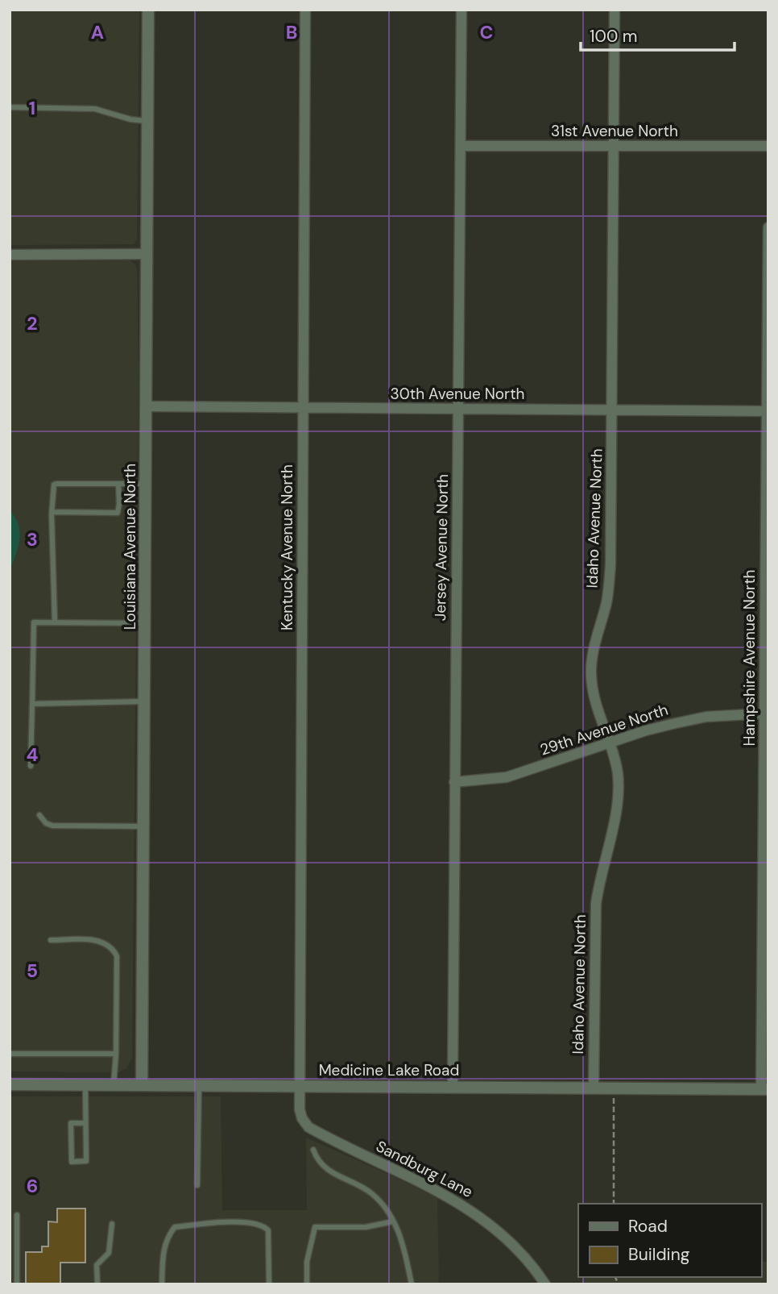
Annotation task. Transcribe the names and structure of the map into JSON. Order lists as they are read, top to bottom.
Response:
{
  "streets": {
    "street": [
      "31st Avenue North",
      "30th Avenue North",
      "Idaho Avenue North",
      "Louisiana Avenue North",
      "Kentucky Avenue North",
      "Jersey Avenue North",
      "Hampshire Avenue North",
      "29th Avenue North",
      "Medicine Lake Road",
      "Sandburg Lane"
    ]
  },
  "crossings": [
    ["31st Avenue North", "Idaho Avenue North"],
    ["31st Avenue North", "Jersey Avenue North"],
    ["30th Avenue North", "Idaho Avenue North"],
    ["30th Avenue North", "Louisiana Avenue North"],
    ["30th Avenue North", "Kentucky Avenue North"],
    ["30th Avenue North", "Jersey Avenue North"],
    ["30th Avenue North", "Hampshire Avenue North"],
    ["Idaho Avenue North", "29th Avenue North"],
    ["Idaho Avenue North", "Medicine Lake Road"],
    ["Louisiana Avenue North", "Medicine Lake Road"],
    ["Kentucky Avenue North", "Medicine Lake Road"],
    ["Kentucky Avenue North", "Sandburg Lane"],
    ["Jersey Avenue North", "29th Avenue North"],
    ["Jersey Avenue North", "Medicine Lake Road"],
    ["Hampshire Avenue North", "29th Avenue North"],
    ["Hampshire Avenue North", "Medicine Lake Road"],
    ["Medicine Lake Road", "Sandburg Lane"]
  ],
  "legend": ["Road", "Building"],
  "scale_bar": "100 m",
  "grid": {
    "columns": ["A", "B", "C"],
    "rows": [
      "1",
      "2",
      "3",
      "4",
      "5",
      "6"
    ]
  }
}
